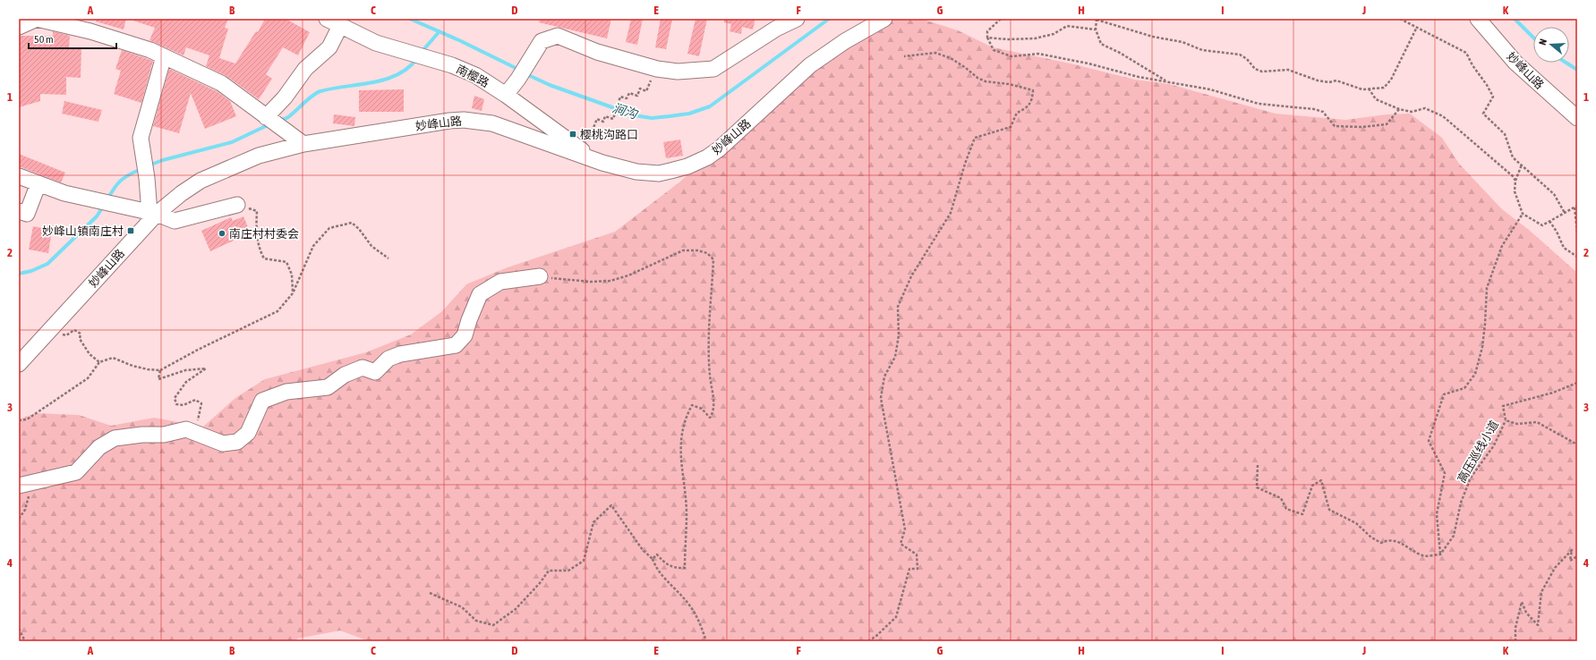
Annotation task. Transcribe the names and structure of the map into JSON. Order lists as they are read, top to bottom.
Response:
{
  "streets": {
    "street": ["妙峰山路", "南樱路"],
    "path": ["高压巡线小道"]
  },
  "crossings": [
    ["妙峰山路", "南樱路"]
  ],
  "water": ["涧沟"],
  "places": {
    "transit": ["樱桃沟路口", "妙峰山镇南庄村"],
    "other": ["南庄村村委会"]
  },
  "scale_bar": "50 m",
  "north": "left",
  "grid": {
    "columns": [
      "A",
      "B",
      "C",
      "D",
      "E",
      "F",
      "G",
      "H",
      "I",
      "J",
      "K"
    ],
    "rows": [
      "1",
      "2",
      "3",
      "4"
    ]
  }
}
